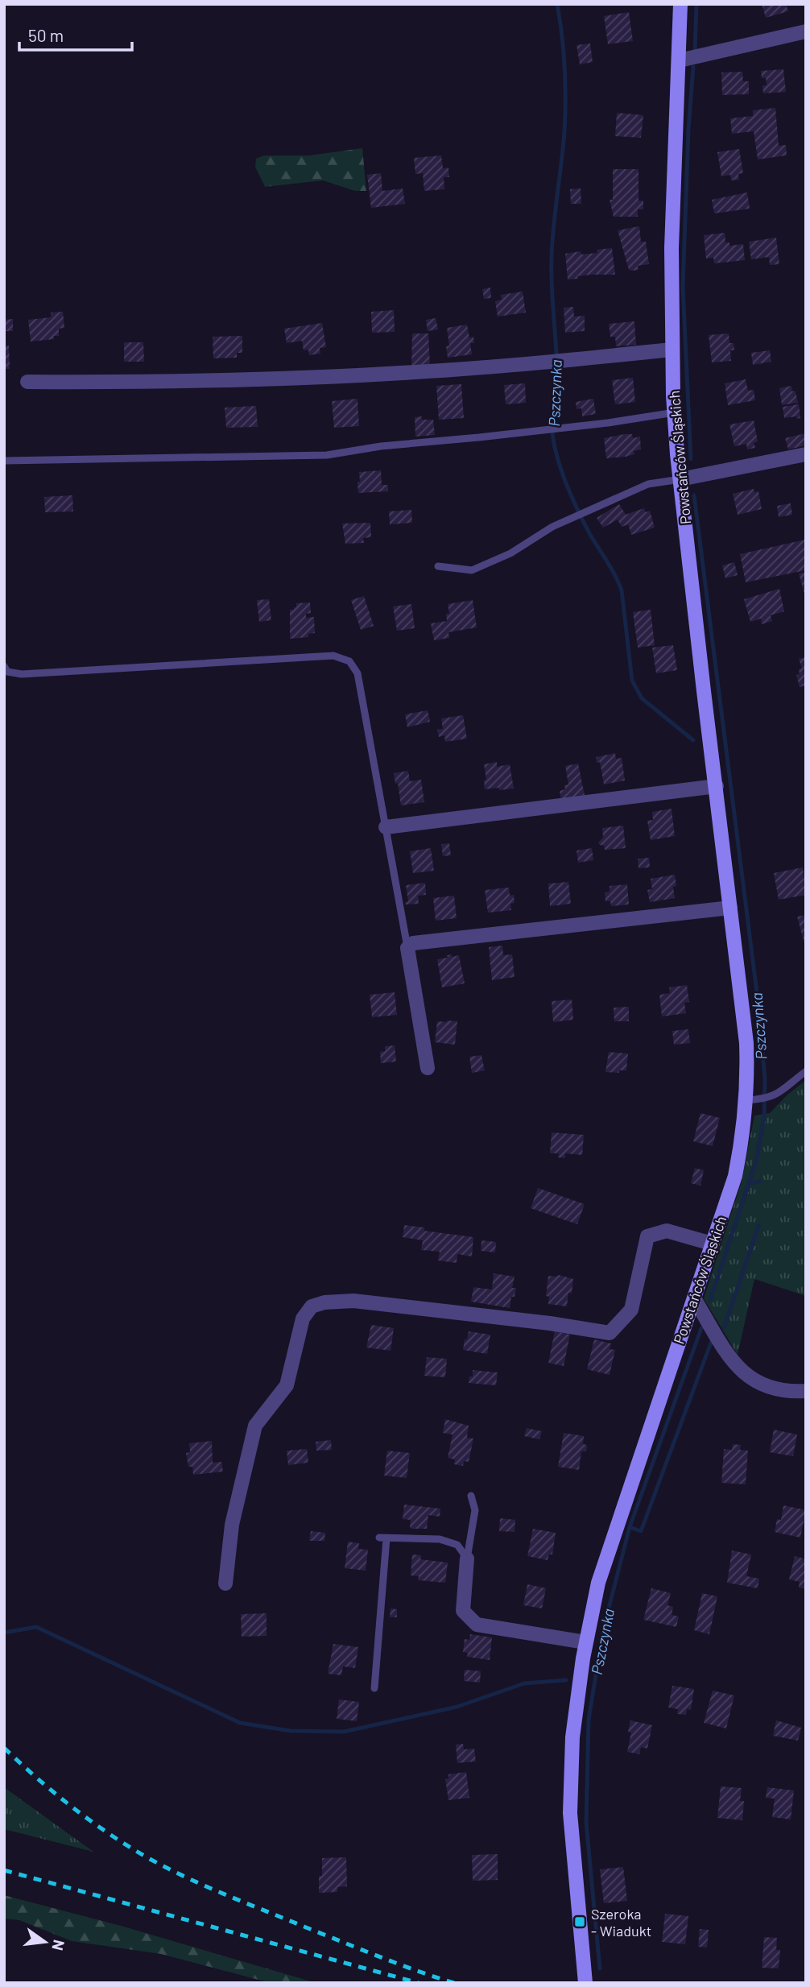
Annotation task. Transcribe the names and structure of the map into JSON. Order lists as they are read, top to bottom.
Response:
{
  "streets": {
    "street": ["Powstańców Śląskich"]
  },
  "water": ["Pszczynka"],
  "places": {
    "transit": ["Szeroka - Wiadukt"]
  },
  "scale_bar": "50 m",
  "north": "right"
}
